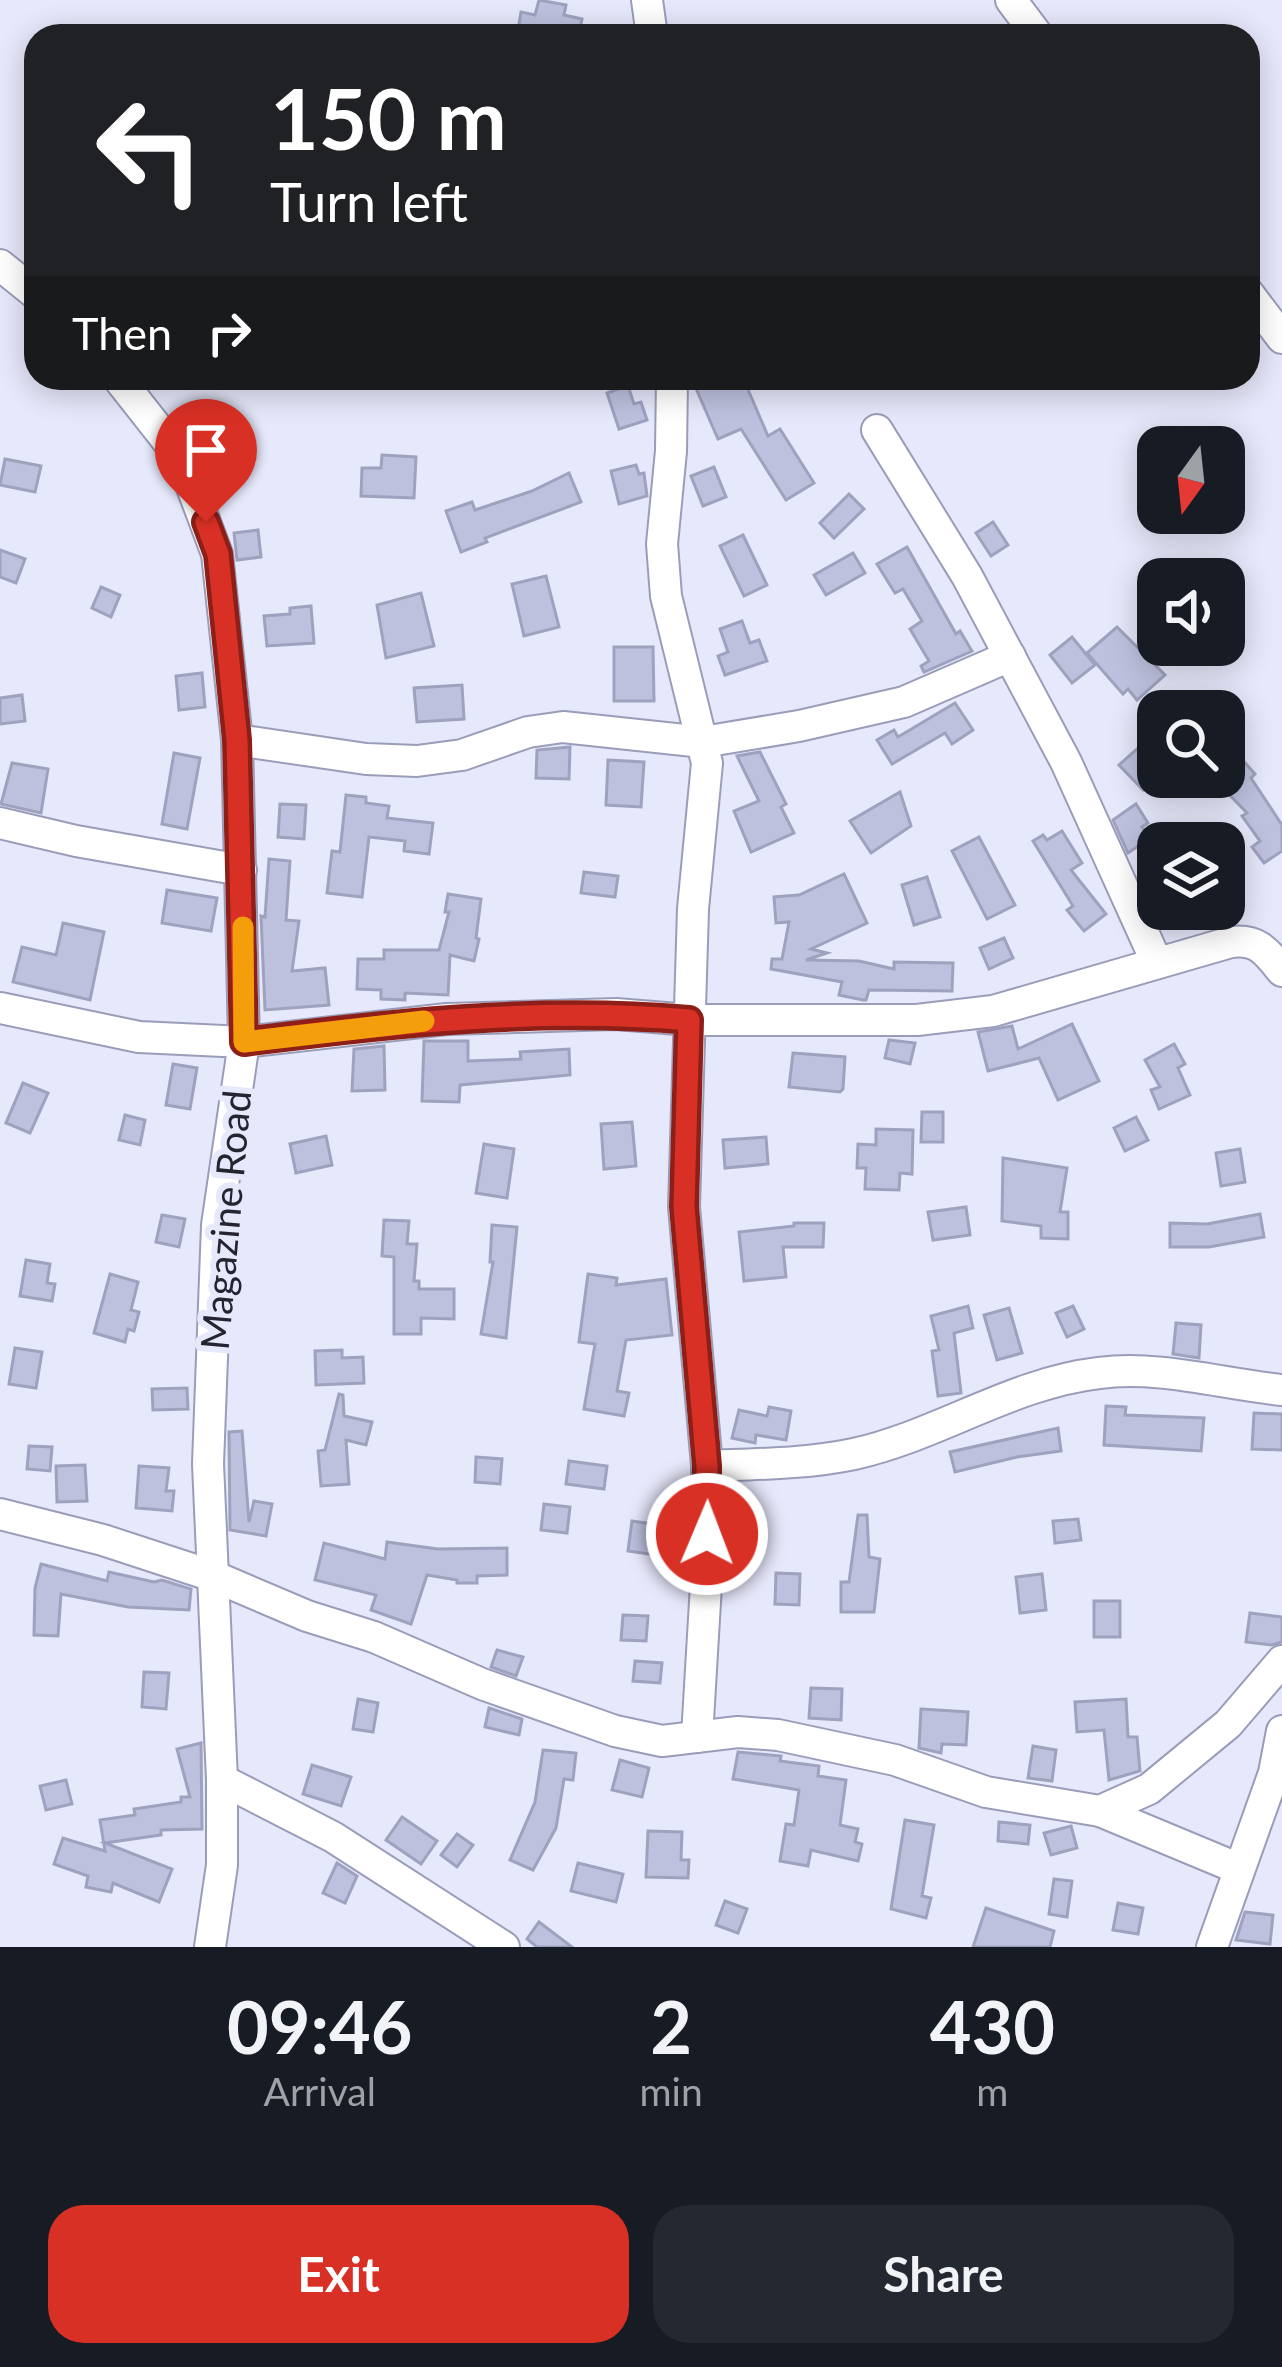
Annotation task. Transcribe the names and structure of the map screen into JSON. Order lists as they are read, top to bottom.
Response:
{
  "streets": {
    "street": ["Magazine Road"]
  },
  "north": "bottom",
  "page": {
    "turn": ["150 m", "Turn left"],
    "then": "Then",
    "eta": [
      "09:46",
      "Arrival",
      "2",
      "min",
      "430",
      "m"
    ],
    "buttons": ["Exit", "Share"]
  }
}
